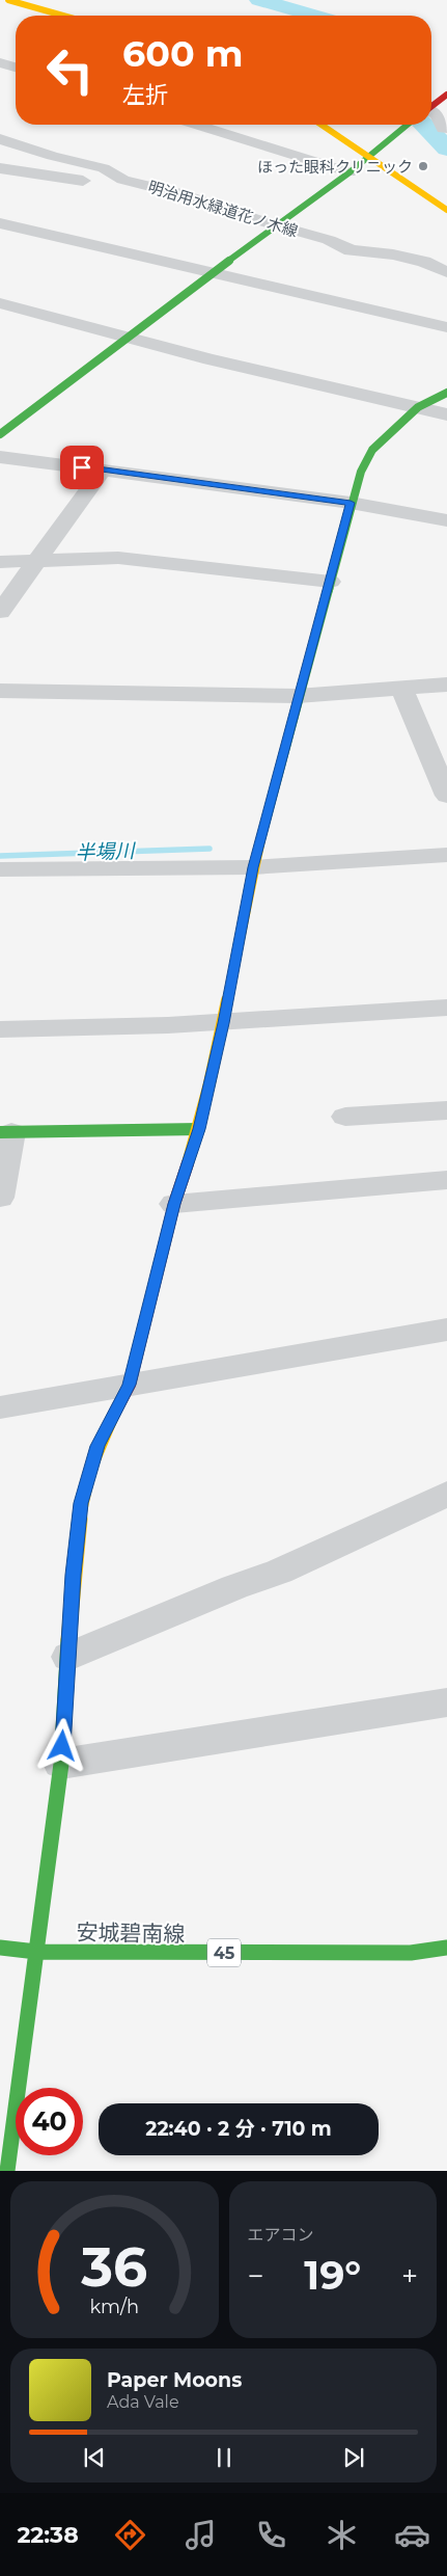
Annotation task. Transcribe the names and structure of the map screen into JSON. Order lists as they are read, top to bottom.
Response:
{
  "streets": {
    "street": ["明治用水緑道花ノ木線", "安城碧南線", "45"]
  },
  "water": ["半場川"],
  "places": ["ほった眼科クリニック"],
  "page": {
    "turn": ["600 m", "左折"],
    "limit": "40",
    "trip": "22:40 · 2 分 · 710 m",
    "tile": "エアコン",
    "heat": ["−", "19°", "+"],
    "song": ["Paper Moons", "Ada Vale"],
    "tabs": "22:38",
    "gauge": ["36", "km/h"]
  }
}
